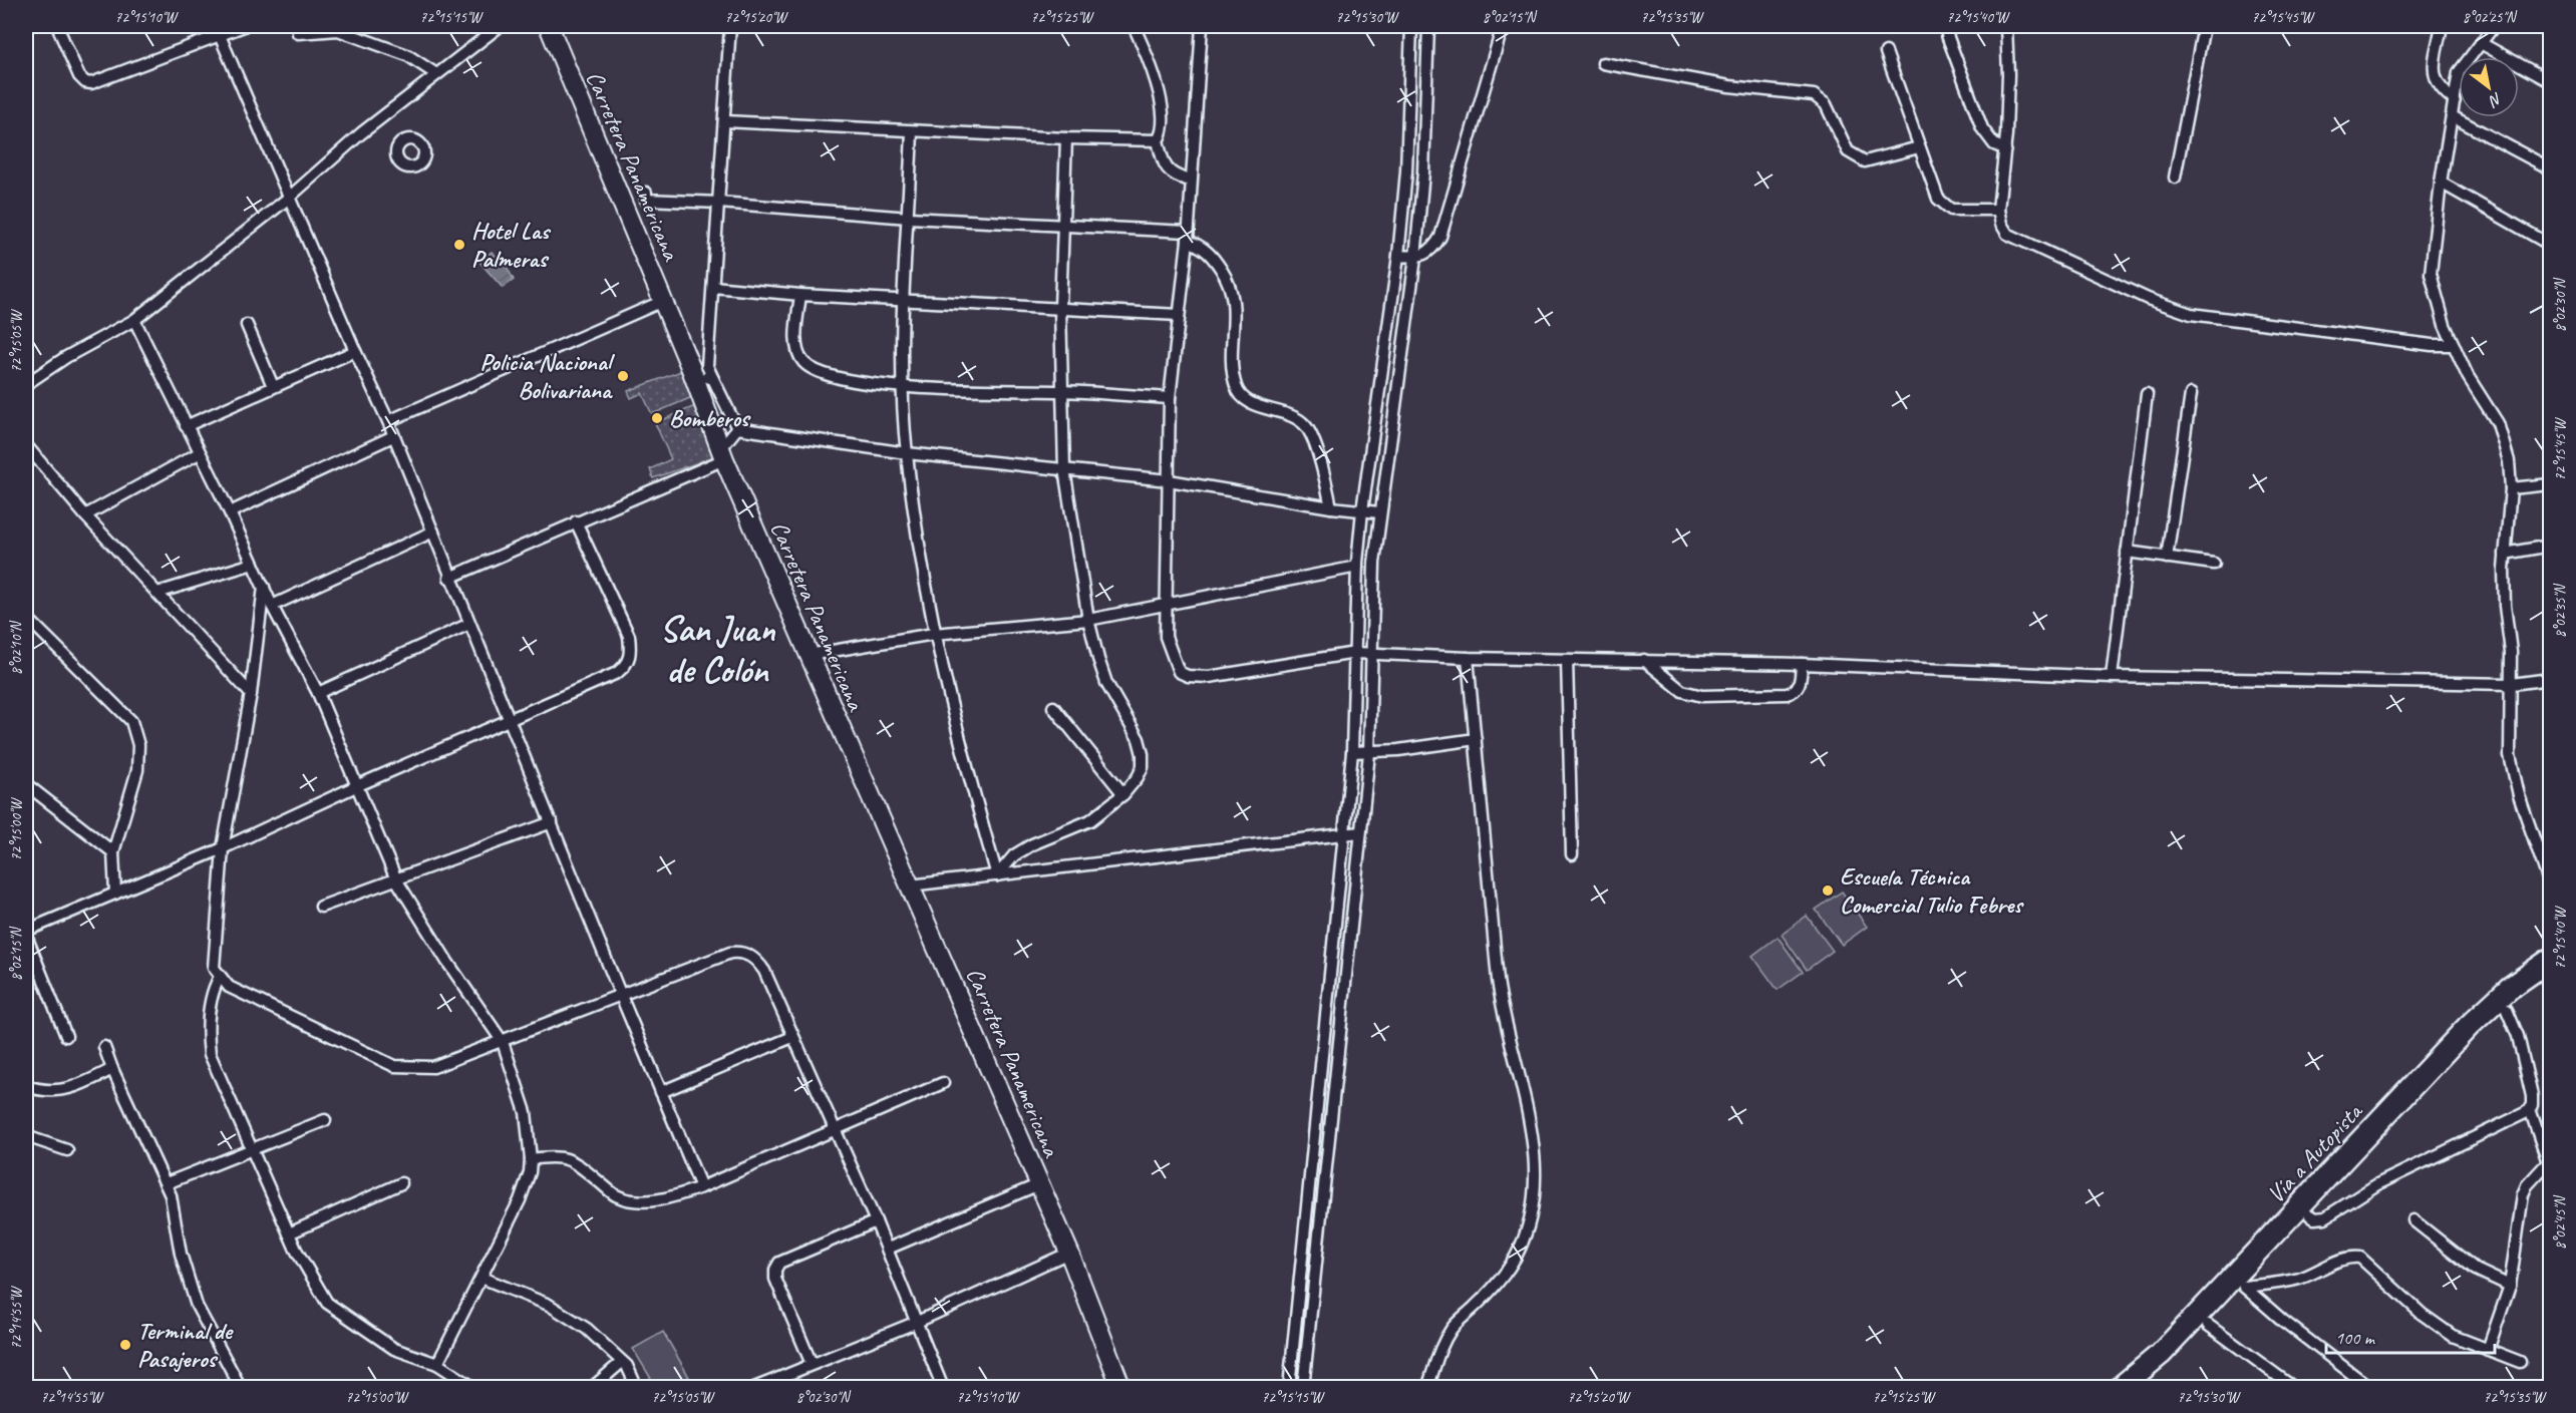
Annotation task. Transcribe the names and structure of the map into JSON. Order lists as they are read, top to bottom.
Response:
{
  "streets": {
    "highway": ["Vía a Autopista"],
    "main road": ["Carretera Panamericana"]
  },
  "districts": ["San Juan de Colón"],
  "places": [
    "Hotel Las Palmeras",
    "Policia Nacional Bolivariana",
    "Bomberos",
    "Escuela Técnica Comercial Tulio Febres",
    "Terminal de Pasajeros"
  ],
  "scale_bar": "100 m",
  "north": "bottom right",
  "coordinates": [
    "72°15'10\"W",
    "72°15'15\"W",
    "72°15'20\"W",
    "72°15'25\"W",
    "72°15'30\"W",
    "8°02'15\"N",
    "72°15'35\"W",
    "72°15'40\"W",
    "72°15'45\"W",
    "8°02'25\"N",
    "8°02'30\"N",
    "72°15'05\"W",
    "8°02'35\"N",
    "8°02'10\"N",
    "72°15'00\"W",
    "8°02'45\"N",
    "72°14'55\"W"
  ]
}
